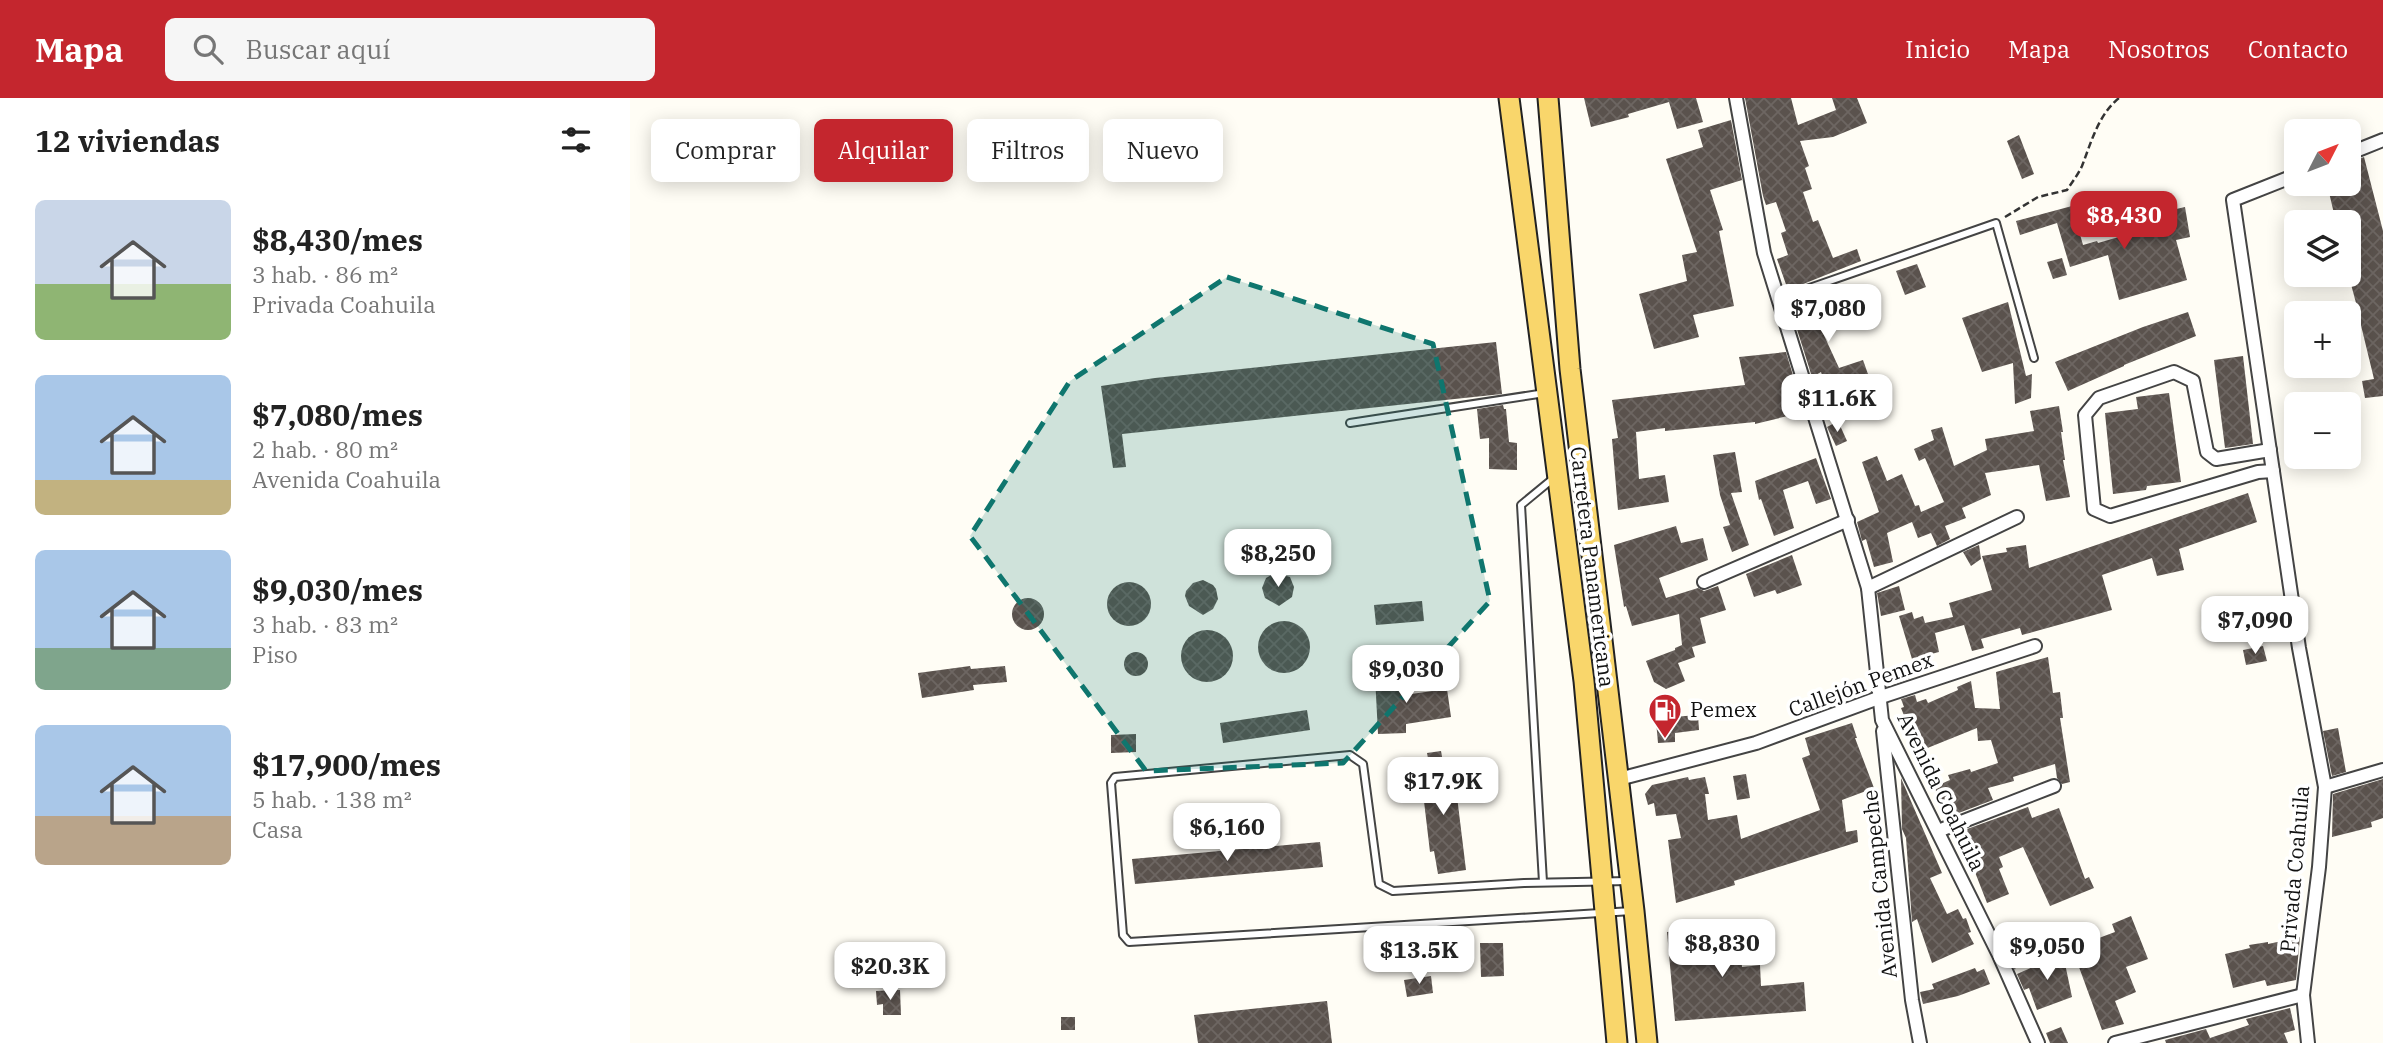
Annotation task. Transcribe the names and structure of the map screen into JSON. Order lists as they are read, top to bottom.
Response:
{
  "streets": {
    "main road": ["Carretera Panamericana"],
    "street": [
      "Callejón Pemex",
      "Avenida Coahuila",
      "Privada Coahuila",
      "Avenida Campeche"
    ]
  },
  "crossings": [
    ["Carretera Panamericana", "Callejón Pemex"],
    ["Callejón Pemex", "Avenida Coahuila"],
    ["Avenida Coahuila", "Avenida Campeche"]
  ],
  "places": {
    "fuel station": ["Pemex"]
  },
  "north": "top right",
  "page": {
    "header": "Mapa",
    "search": "Buscar aquí",
    "nav": [
      "Inicio",
      "Mapa",
      "Nosotros",
      "Contacto"
    ],
    "heading": "12 viviendas",
    "map_buttons": ["+", "−"],
    "chip": [
      "Comprar",
      "Alquilar",
      "Filtros",
      "Nuevo"
    ],
    "list": [
      {
        "name": "$8,430/mes",
        "note": "3 hab. · 86 m² · Privada Coahuila"
      },
      {
        "name": "$7,080/mes",
        "note": "2 hab. · 80 m² · Avenida Coahuila"
      },
      {
        "name": "$9,030/mes",
        "note": "3 hab. · 83 m² · Piso"
      },
      {
        "name": "$17,900/mes",
        "note": "5 hab. · 138 m² · Casa"
      }
    ],
    "price": [
      "$8,430",
      "$7,080",
      "$11.6K",
      "$8,250",
      "$7,090",
      "$9,030",
      "$17.9K",
      "$6,160",
      "$8,830",
      "$9,050",
      "$13.5K",
      "$20.3K"
    ]
  }
}
